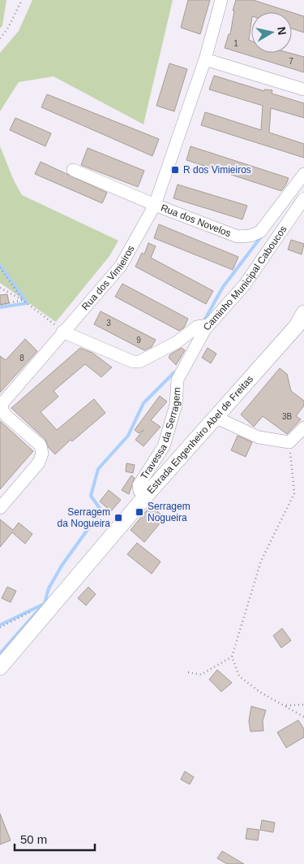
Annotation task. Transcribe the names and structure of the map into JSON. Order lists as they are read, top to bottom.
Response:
{
  "streets": {
    "main road": ["Estrada Engenheiro Abel de Freitas"],
    "street": [
      "Rua dos Novelos",
      "Caminho Municipal Caboucos",
      "Rua dos Vimieiros",
      "Travessa da Serragem"
    ]
  },
  "crossings": [
    ["Rua dos Novelos", "Rua dos Vimieiros"],
    ["Caminho Municipal Caboucos", "Rua dos Vimieiros"],
    ["Caminho Municipal Caboucos", "Travessa da Serragem"],
    ["Travessa da Serragem", "Estrada Engenheiro Abel de Freitas"]
  ],
  "places": {
    "transit": ["R dos Vimieiros", "Serragem Nogueira", "Serragem da Nogueira"]
  },
  "house_numbers": [
    "1",
    "7",
    "3",
    "9",
    "8",
    "3B"
  ],
  "scale_bar": "50 m",
  "north": "right"
}
